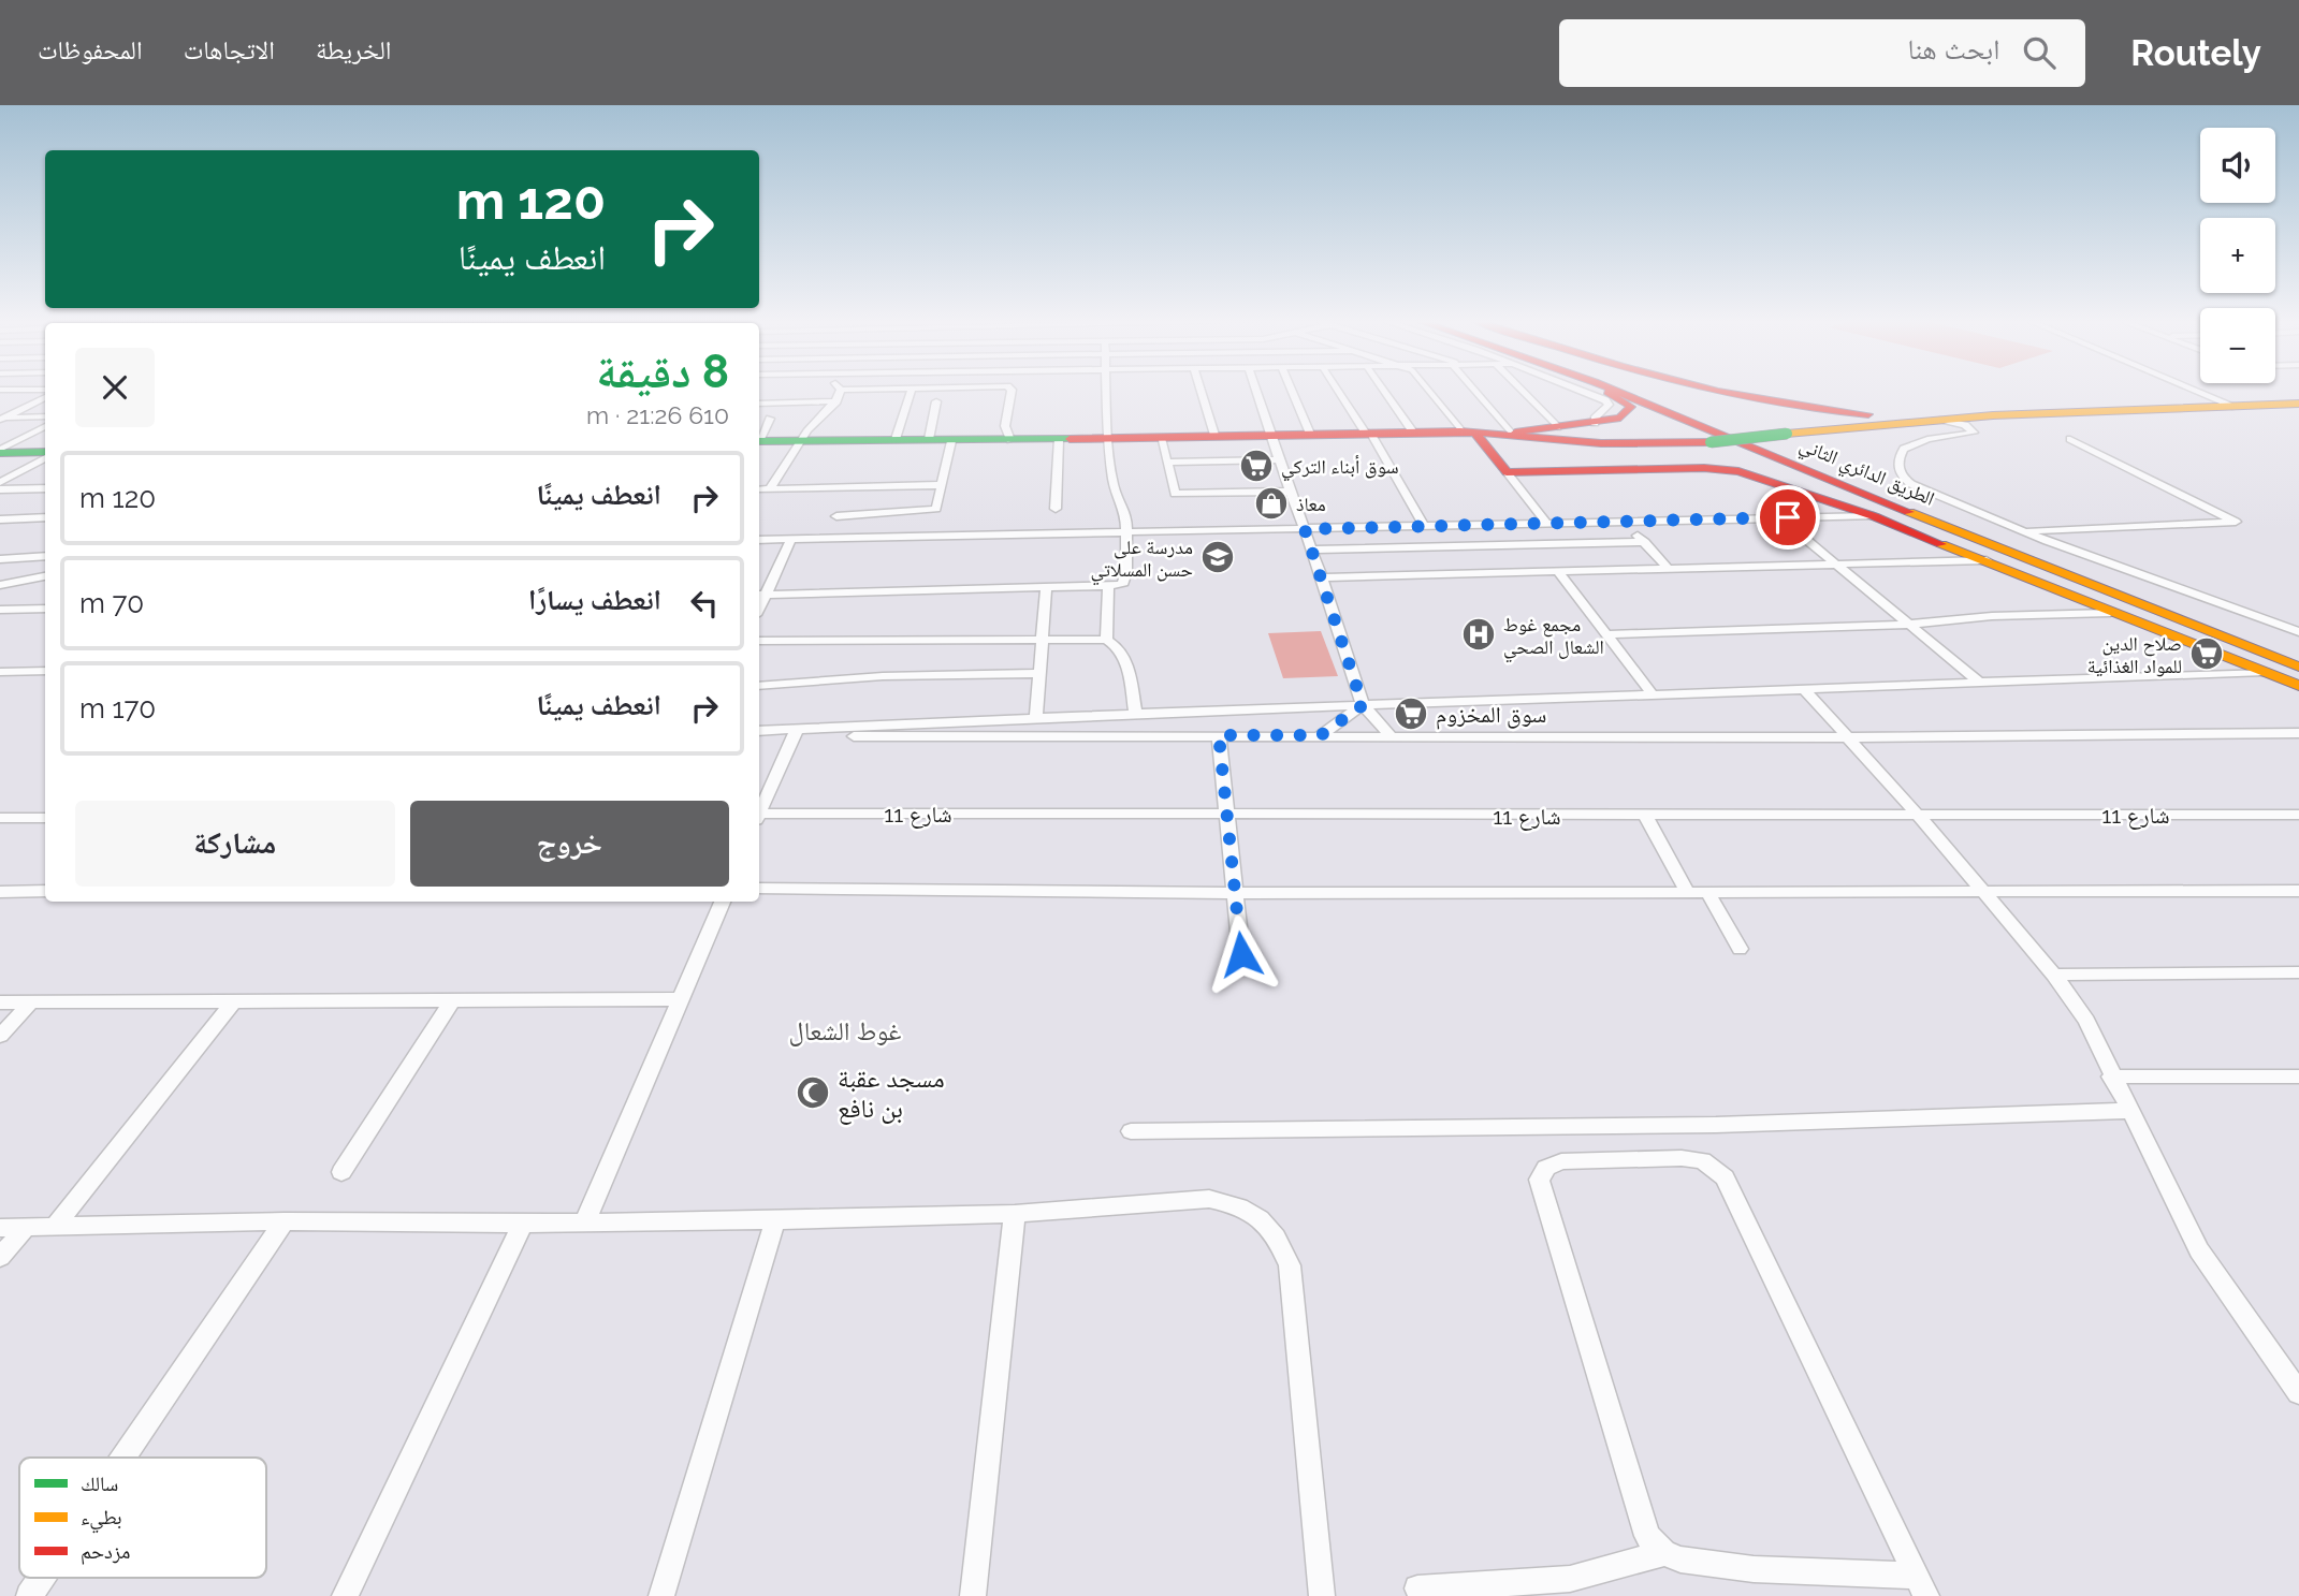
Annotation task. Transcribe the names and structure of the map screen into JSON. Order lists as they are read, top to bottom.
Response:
{
  "streets": {
    "main road": ["الطريق الدائري الثاني"],
    "street": ["شارع 11"]
  },
  "districts": ["غوط الشعال"],
  "places": {
    "supermarket": ["سوق أبناء التركي", "صلاح الدين للمواد الغذائية", "سوق المخزوم"],
    "shop": ["معاذ"],
    "school or university": ["مدرسة على حسن المسلاتي"],
    "hospital": ["مجمع غوط الشعال الصحي"],
    "mosque": ["مسجد عقبة بن نافع"]
  },
  "legend": ["سالك", "بطيء", "مزدحم"],
  "page": {
    "header": "Routely",
    "search": "ابحث هنا",
    "nav": ["الخريطة", "الاتجاهات", "المحفوظات"],
    "map_buttons": ["+", "−"],
    "turn": ["120 m", "انعطف يمينًا"],
    "heading": ["8 دقيقة", "610 m · 21:26"],
    "list": [
      {
        "name": "انعطف يمينًا",
        "value": "120 m"
      },
      {
        "name": "انعطف يسارًا",
        "value": "70 m"
      },
      {
        "name": "انعطف يمينًا",
        "value": "170 m"
      }
    ],
    "buttons": ["خروج", "مشاركة"]
  }
}
